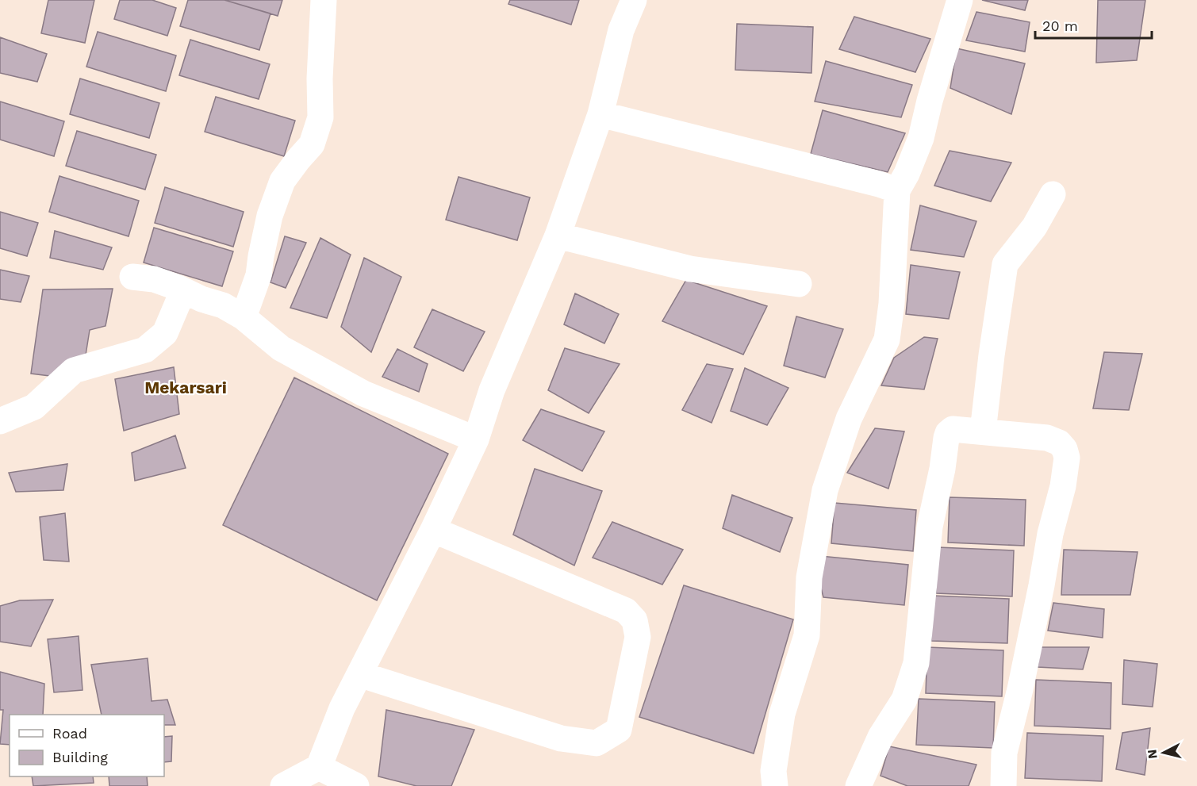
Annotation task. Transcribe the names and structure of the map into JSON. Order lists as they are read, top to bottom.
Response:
{
  "districts": ["Mekarsari"],
  "legend": ["Road", "Building"],
  "scale_bar": "20 m",
  "north": "left"
}
